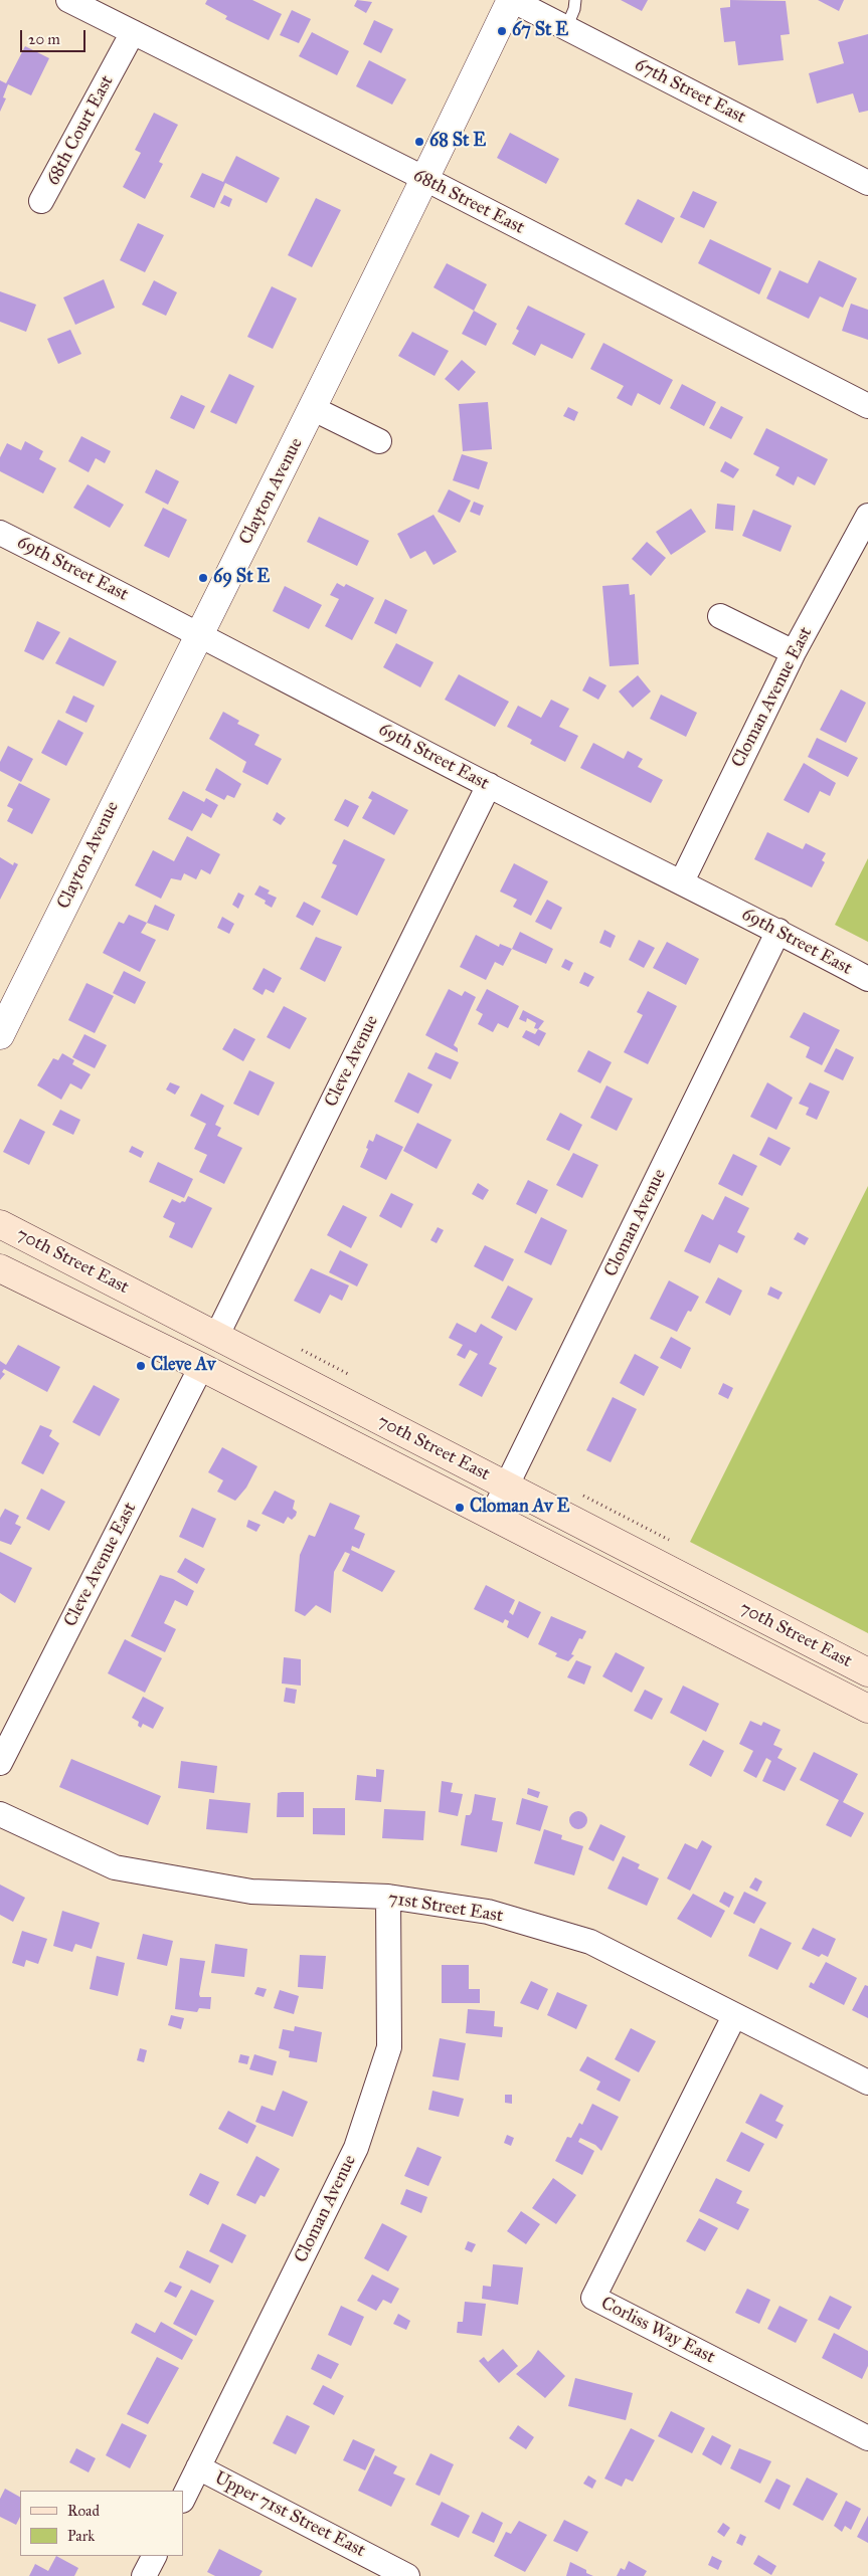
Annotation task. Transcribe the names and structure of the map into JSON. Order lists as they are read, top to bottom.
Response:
{
  "streets": {
    "main road": ["70th Street East"],
    "street": [
      "67th Street East",
      "68th Court East",
      "68th Street East",
      "Clayton Avenue",
      "69th Street East",
      "Cloman Avenue East",
      "Cleve Avenue",
      "Cloman Avenue",
      "Cleve Avenue East",
      "71st Street East",
      "Corliss Way East",
      "Upper 71st Street East"
    ]
  },
  "crossings": [
    ["67th Street East", "Clayton Avenue"],
    ["68th Court East", "68th Street East"],
    ["68th Street East", "Clayton Avenue"],
    ["Clayton Avenue", "69th Street East"],
    ["69th Street East", "Cloman Avenue East"],
    ["69th Street East", "Cleve Avenue"],
    ["69th Street East", "Cloman Avenue"],
    ["Cleve Avenue", "70th Street East"],
    ["Cloman Avenue", "70th Street East"],
    ["Cloman Avenue", "71st Street East"],
    ["Cloman Avenue", "Upper 71st Street East"],
    ["70th Street East", "Cleve Avenue East"],
    ["71st Street East", "Corliss Way East"]
  ],
  "places": [
    "67 St E",
    "68 St E",
    "69 St E",
    "Cleve Av",
    "Cloman Av E"
  ],
  "legend": ["Road", "Park"],
  "scale_bar": "20 m"
}
